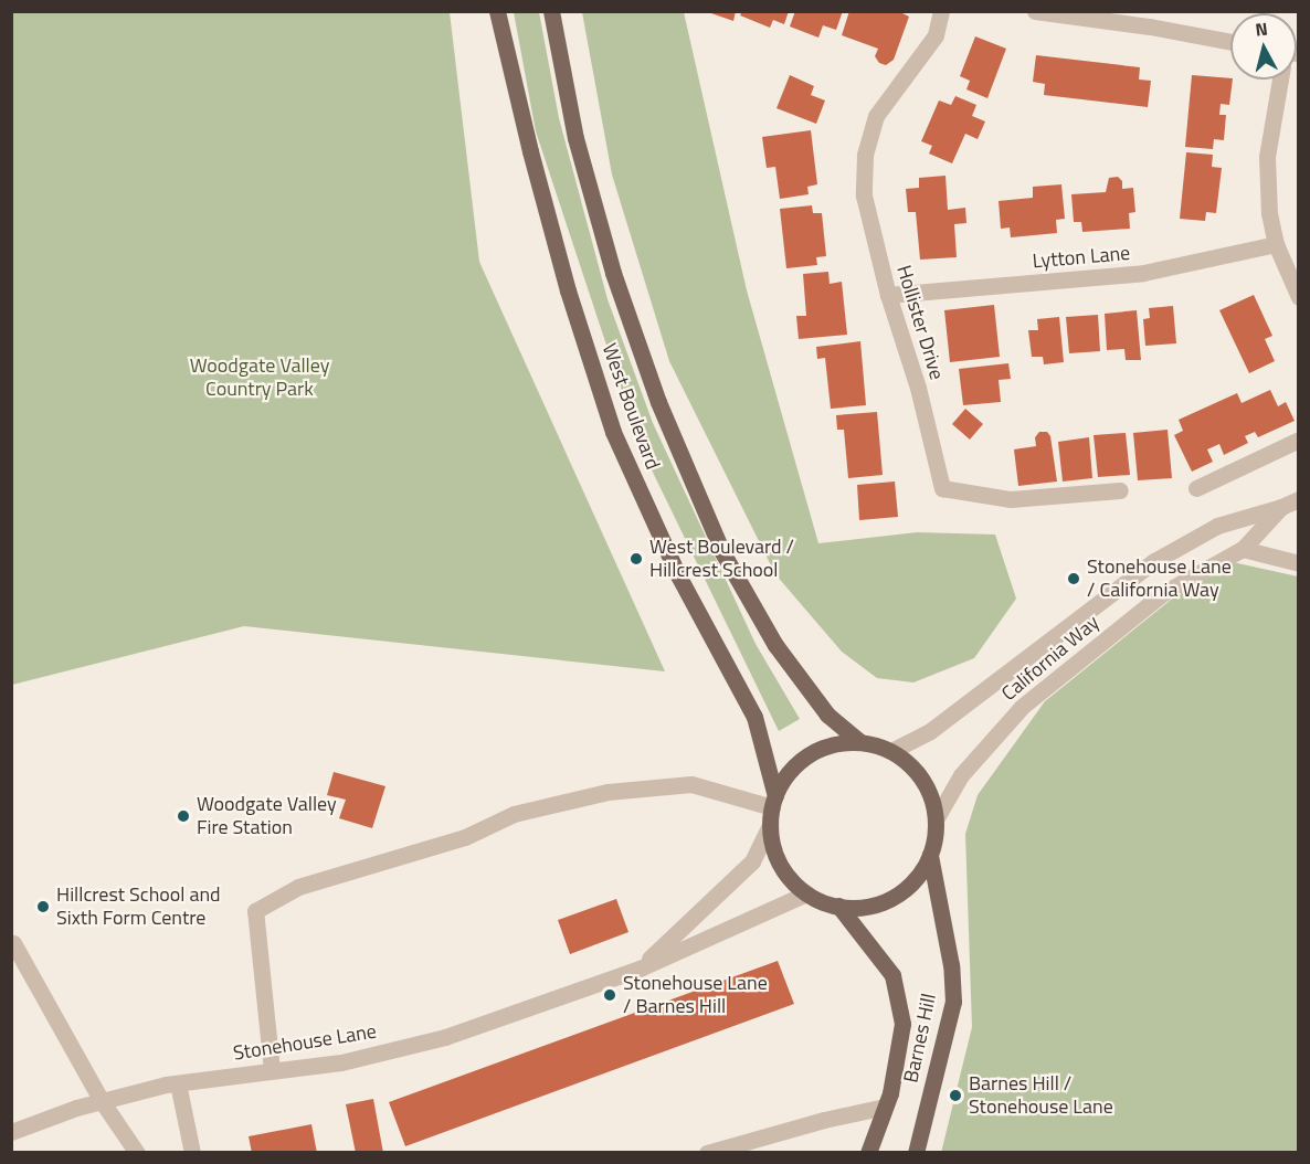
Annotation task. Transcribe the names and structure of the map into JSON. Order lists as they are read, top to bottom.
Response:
{
  "streets": {
    "main road": ["West Boulevard", "Barnes Hill"],
    "street": [
      "Lytton Lane",
      "Hollister Drive",
      "California Way",
      "Stonehouse Lane"
    ]
  },
  "crossings": [
    ["Lytton Lane", "Hollister Drive"],
    ["West Boulevard", "California Way"],
    ["West Boulevard", "Barnes Hill"],
    ["West Boulevard", "Stonehouse Lane"],
    ["California Way", "Barnes Hill"],
    ["California Way", "Stonehouse Lane"],
    ["Barnes Hill", "Stonehouse Lane"]
  ],
  "parks": ["Woodgate Valley Country Park"],
  "places": [
    "West Boulevard / Hillcrest School",
    "Stonehouse Lane / California Way",
    "Woodgate Valley Fire Station",
    "Hillcrest School and Sixth Form Centre",
    "Stonehouse Lane / Barnes Hill",
    "Barnes Hill / Stonehouse Lane"
  ],
  "north": "top"
}
